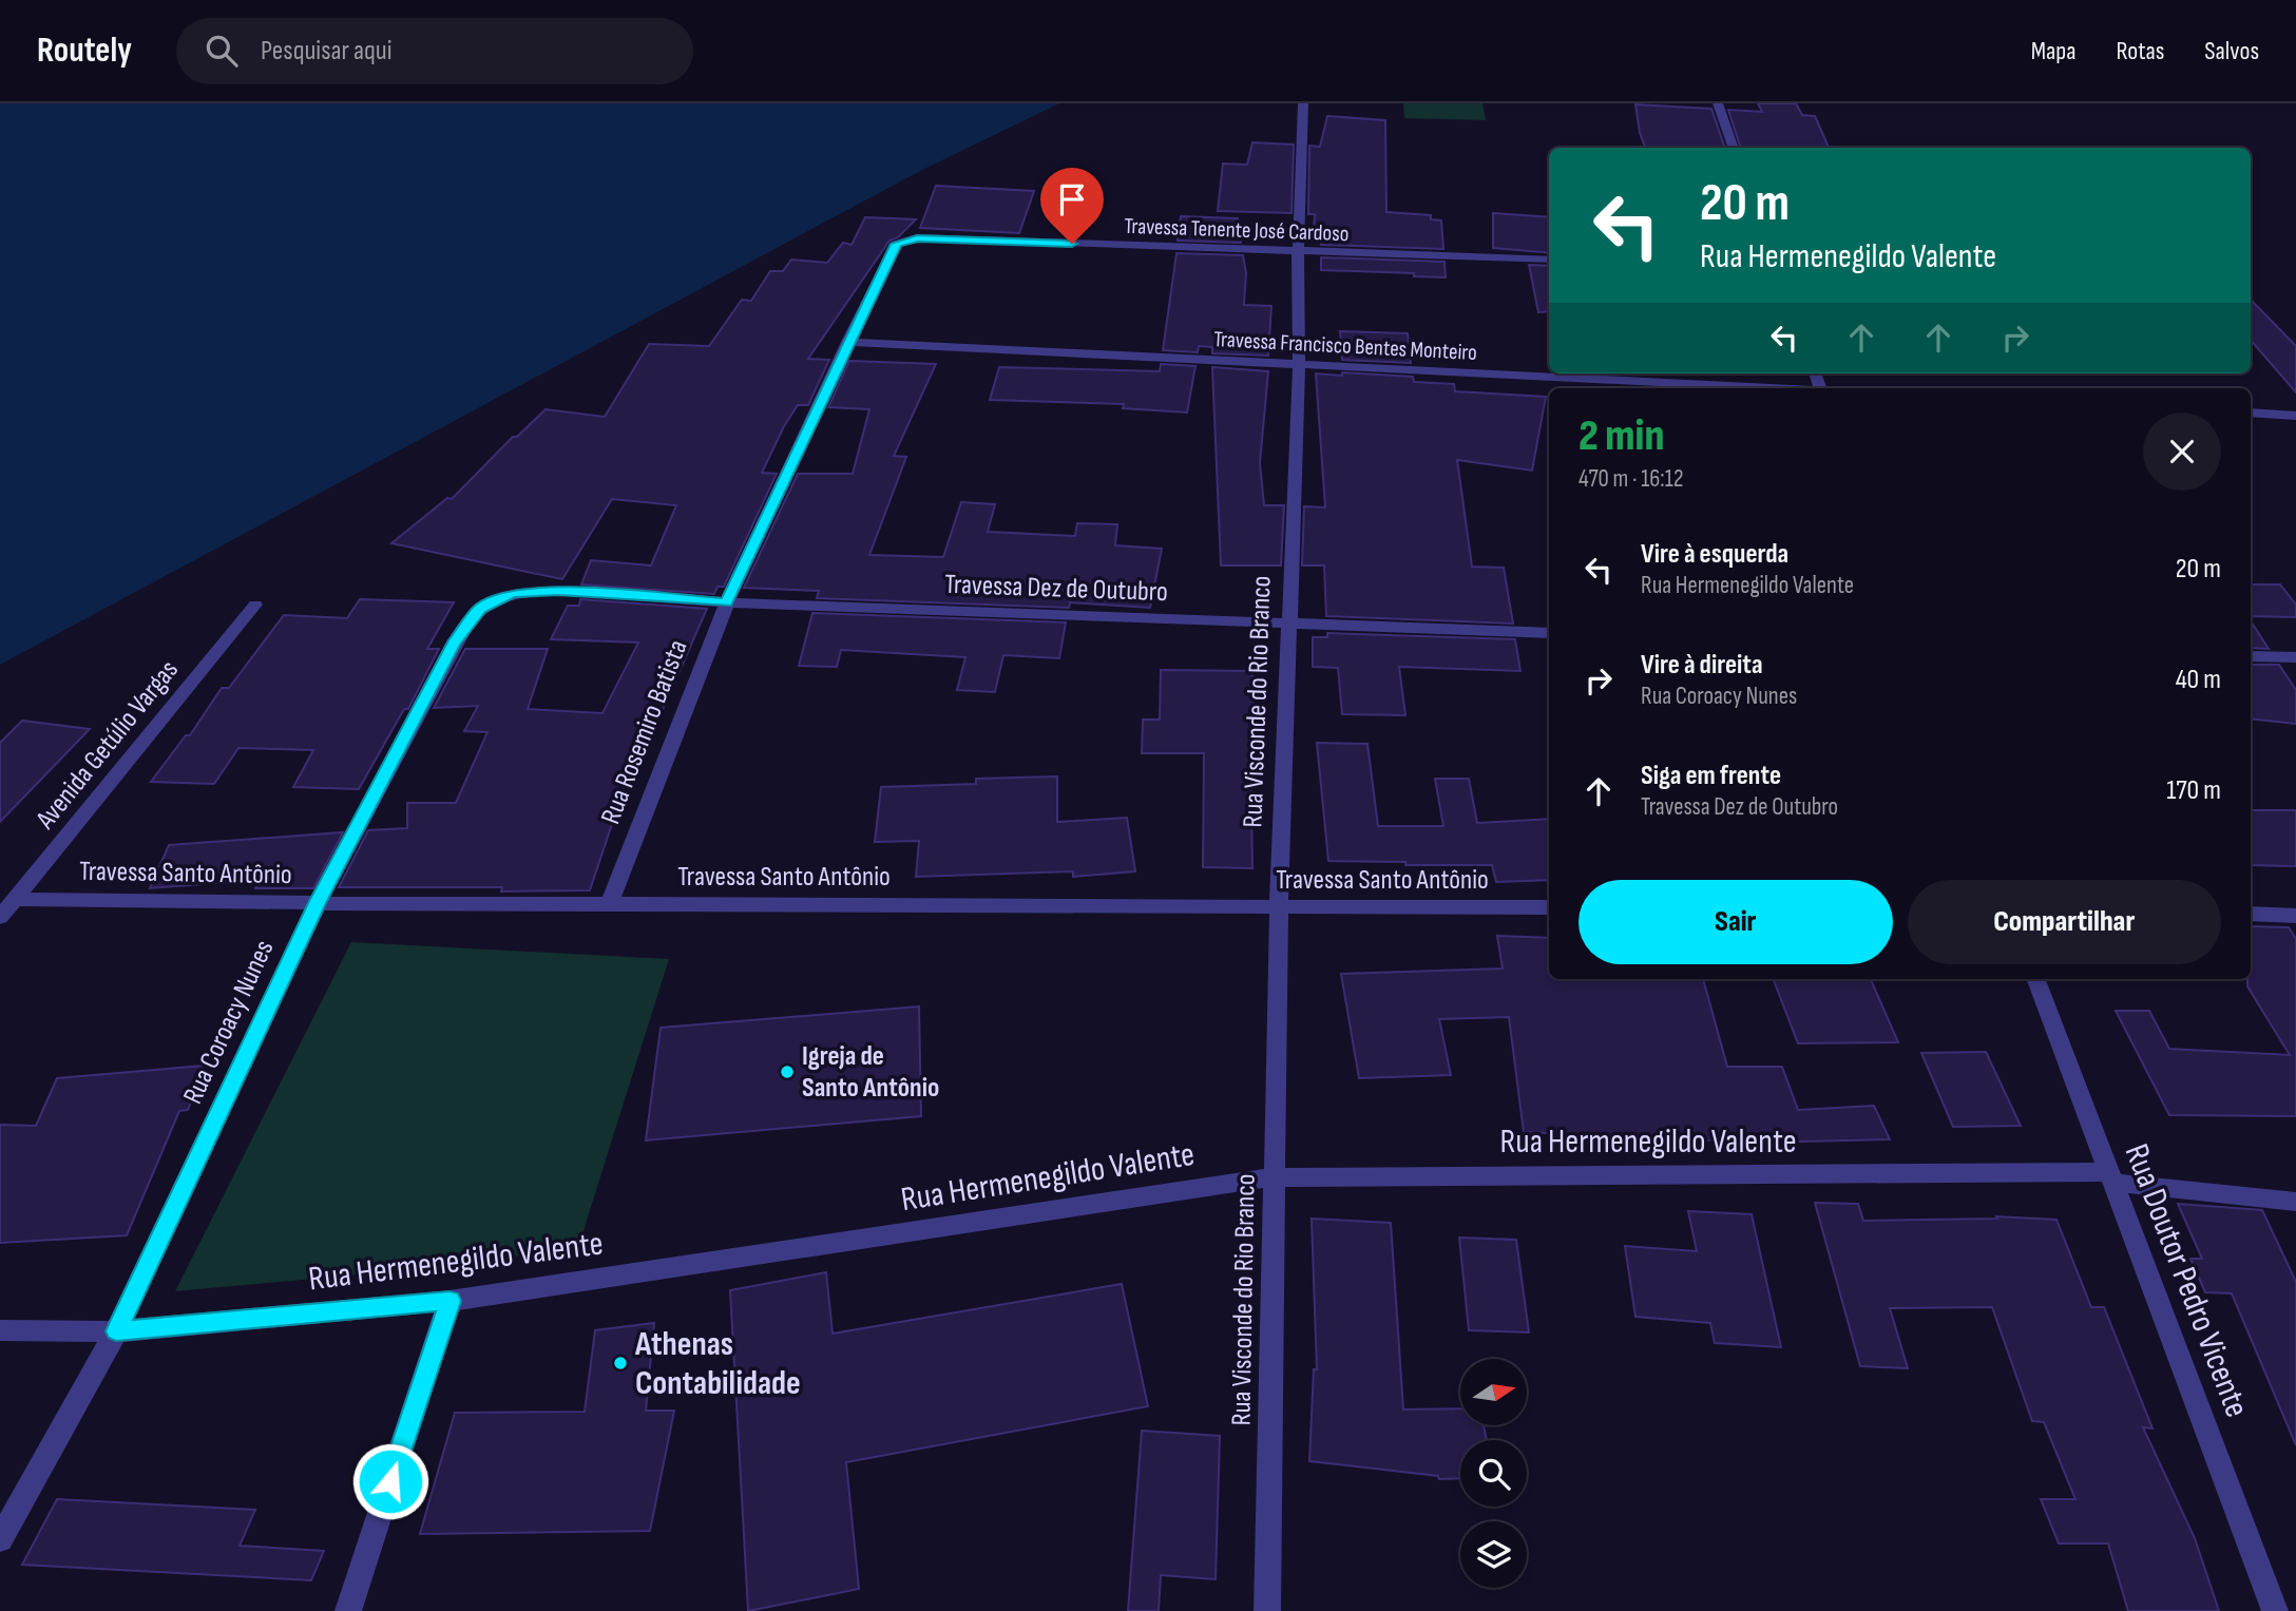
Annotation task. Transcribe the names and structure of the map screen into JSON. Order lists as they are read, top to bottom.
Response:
{
  "streets": {
    "street": [
      "Travessa Tenente José Cardoso",
      "Travessa Francisco Bentes Monteiro",
      "Travessa Dez de Outubro",
      "Rua Visconde do Rio Branco",
      "Rua Rosemiro Batista",
      "Avenida Getúlio Vargas",
      "Travessa Santo Antônio",
      "Rua Coroacy Nunes",
      "Rua Hermenegildo Valente",
      "Rua Doutor Pedro Vicente"
    ]
  },
  "crossings": [
    ["Travessa Tenente José Cardoso", "Travessa Francisco Bentes Monteiro"],
    ["Travessa Tenente José Cardoso", "Rua Visconde do Rio Branco"],
    ["Travessa Tenente José Cardoso", "Rua Rosemiro Batista"],
    ["Travessa Francisco Bentes Monteiro", "Rua Visconde do Rio Branco"],
    ["Travessa Francisco Bentes Monteiro", "Rua Rosemiro Batista"],
    ["Travessa Dez de Outubro", "Rua Visconde do Rio Branco"],
    ["Travessa Dez de Outubro", "Rua Rosemiro Batista"],
    ["Travessa Dez de Outubro", "Rua Coroacy Nunes"],
    ["Rua Visconde do Rio Branco", "Travessa Santo Antônio"],
    ["Rua Visconde do Rio Branco", "Rua Hermenegildo Valente"],
    ["Rua Rosemiro Batista", "Travessa Santo Antônio"],
    ["Avenida Getúlio Vargas", "Travessa Santo Antônio"],
    ["Travessa Santo Antônio", "Rua Coroacy Nunes"],
    ["Rua Coroacy Nunes", "Rua Hermenegildo Valente"],
    ["Rua Hermenegildo Valente", "Rua Doutor Pedro Vicente"]
  ],
  "places": ["Igreja de Santo Antônio", "Athenas Contabilidade"],
  "north": "right",
  "page": {
    "header": "Routely",
    "search": "Pesquisar aqui",
    "nav": ["Mapa", "Rotas", "Salvos"],
    "turn": ["20 m", "Rua Hermenegildo Valente"],
    "heading": ["2 min", "470 m · 16:12"],
    "list": [
      {
        "name": "Vire à esquerda",
        "note": "Rua Hermenegildo Valente",
        "value": "20 m"
      },
      {
        "name": "Vire à direita",
        "note": "Rua Coroacy Nunes",
        "value": "40 m"
      },
      {
        "name": "Siga em frente",
        "note": "Travessa Dez de Outubro",
        "value": "170 m"
      }
    ],
    "buttons": ["Sair", "Compartilhar"]
  }
}
